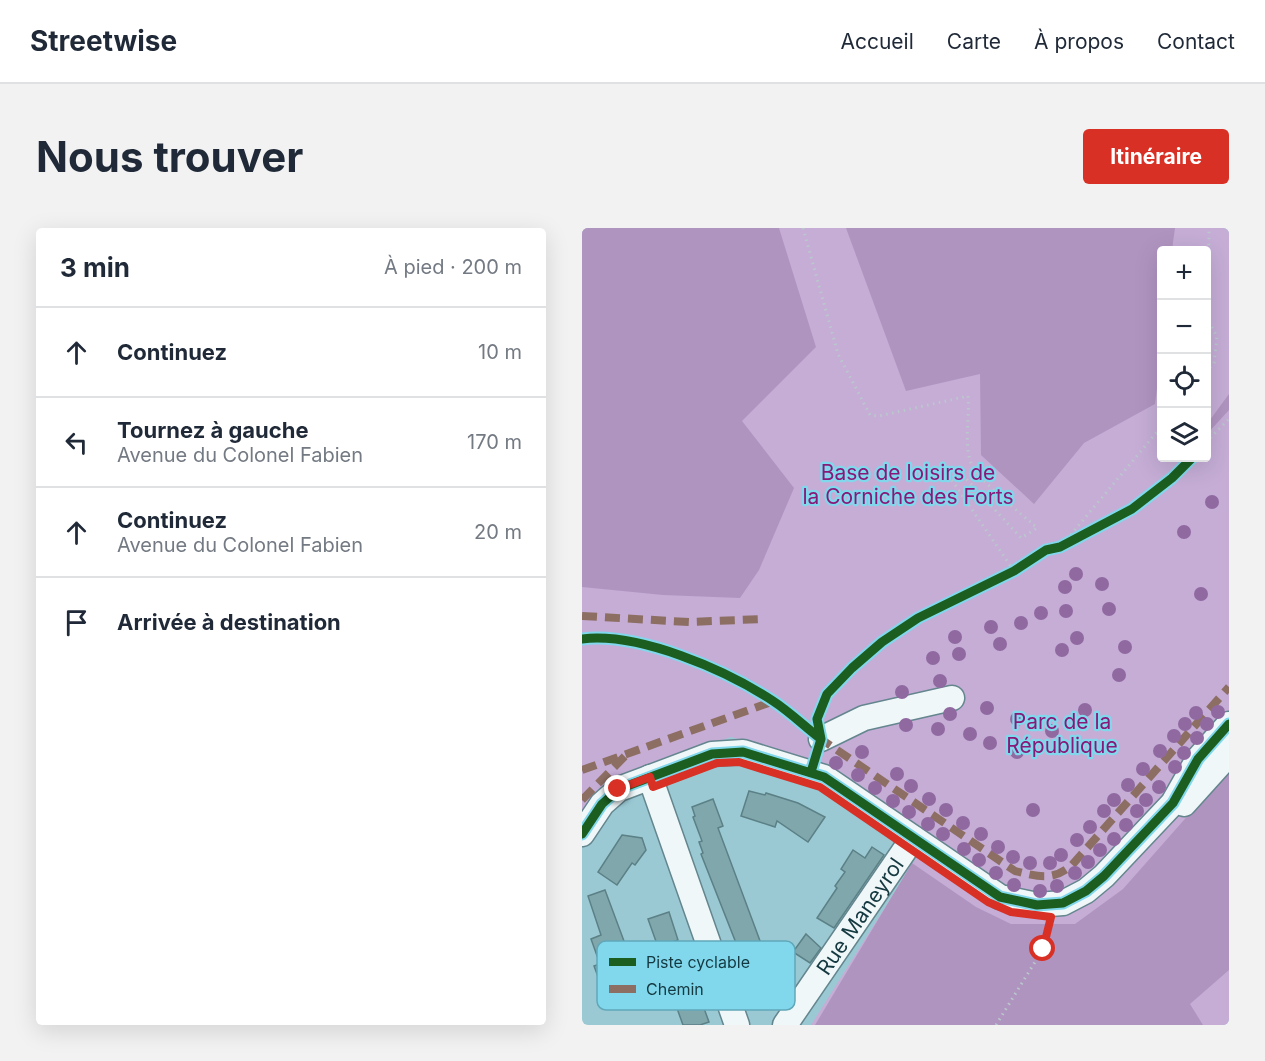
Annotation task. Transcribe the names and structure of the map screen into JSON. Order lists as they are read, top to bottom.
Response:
{
  "streets": {
    "street": ["Rue Maneyrol"]
  },
  "parks": ["Base de loisirs de la Corniche des Forts", "Parc de la République"],
  "legend": ["Piste cyclable", "Chemin"],
  "page": {
    "header": "Streetwise",
    "nav": [
      "Accueil",
      "Carte",
      "À propos",
      "Contact"
    ],
    "buttons": "Itinéraire",
    "title": "Nous trouver",
    "heading": ["3 min", "À pied · 200 m"],
    "map_buttons": ["+", "−"],
    "list": [
      ["Continuez", "10 m"],
      ["Tournez à gauche", "Avenue du Colonel Fabien", "170 m"],
      ["Continuez", "Avenue du Colonel Fabien", "20 m"],
      "Arrivée à destination"
    ]
  }
}
